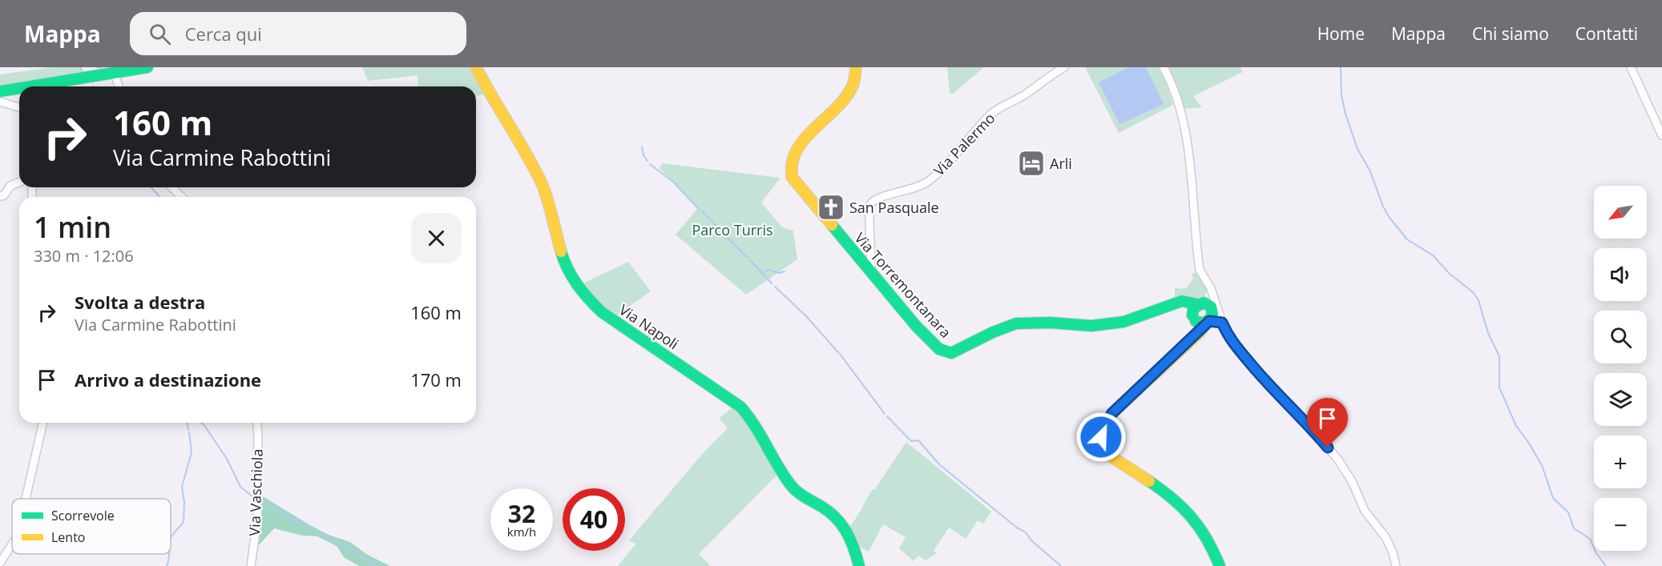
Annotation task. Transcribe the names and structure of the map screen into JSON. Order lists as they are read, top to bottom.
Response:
{
  "streets": {
    "street": [
      "Via Palermo",
      "Via Torremontanara",
      "Via Napoli",
      "Via Vaschiola"
    ]
  },
  "crossings": [
    ["Via Palermo", "Via Torremontanara"]
  ],
  "parks": ["Parco Turris"],
  "places": {
    "hotel": ["Arli"],
    "church": ["San Pasquale"]
  },
  "legend": ["Scorrevole", "Lento"],
  "north": "bottom left",
  "page": {
    "header": "Mappa",
    "search": "Cerca qui",
    "nav": [
      "Home",
      "Mappa",
      "Chi siamo",
      "Contatti"
    ],
    "turn": ["160 m", "Via Carmine Rabottini"],
    "map_buttons": ["+", "−"],
    "heading": ["1 min", "330 m · 12:06"],
    "list": [
      {
        "name": "Svolta a destra",
        "note": "Via Carmine Rabottini",
        "value": "160 m"
      },
      {
        "name": "Arrivo a destinazione",
        "value": "170 m"
      }
    ],
    "speed": "32 km/h",
    "limit": "40"
  }
}
